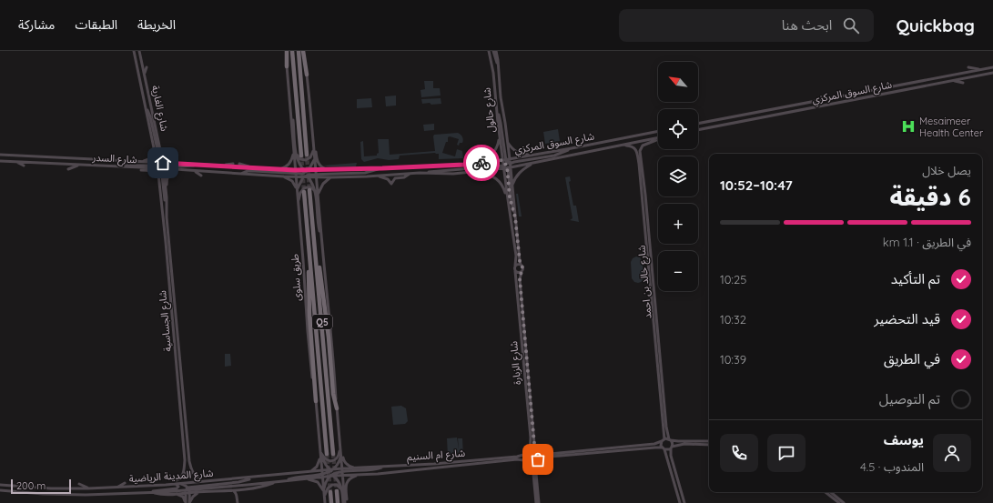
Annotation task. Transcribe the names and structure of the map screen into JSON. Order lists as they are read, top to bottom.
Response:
{
  "streets": {
    "highway": ["طريق سلوى", "Q5"],
    "main road": [
      "شارع السوق المركزي",
      "شارع الغارية",
      "شارع حالول",
      "شارع السدر",
      "شارع خالد بن احمد",
      "شارع الجساسية",
      "شارع الزبارة",
      "شارع ام السنيم",
      "شارع المدينة الرياضية"
    ]
  },
  "crossings": [
    ["شارع السوق المركزي", "شارع حالول"],
    ["شارع السوق المركزي", "شارع السدر"],
    ["شارع السوق المركزي", "شارع خالد بن احمد"],
    ["شارع الغارية", "شارع السدر"],
    ["شارع الغارية", "شارع الجساسية"],
    ["شارع السدر", "طريق سلوى"],
    ["شارع السدر", "شارع الجساسية"],
    ["طريق سلوى", "شارع المدينة الرياضية"],
    ["شارع الزبارة", "شارع ام السنيم"],
    ["شارع ام السنيم", "شارع المدينة الرياضية"]
  ],
  "places": {
    "hospital": ["Mesaimeer Health Center"]
  },
  "scale_bar": "200 m",
  "north": "top left",
  "page": {
    "header": "Quickbag",
    "search": "ابحث هنا",
    "nav": ["الخريطة", "الطبقات", "مشاركة"],
    "map_buttons": ["+", "−"],
    "heading": ["6 دقيقة", "يصل خلال", "10:47–10:52"],
    "panel": ["يوسف", "المندوب · 4.5"],
    "bar": "في الطريق · 1.1 km",
    "list": [
      ["تم التأكيد", "10:25"],
      ["قيد التحضير", "10:32"],
      ["في الطريق", "10:39"],
      "تم التوصيل"
    ],
    "scale": "200 m"
  }
}
